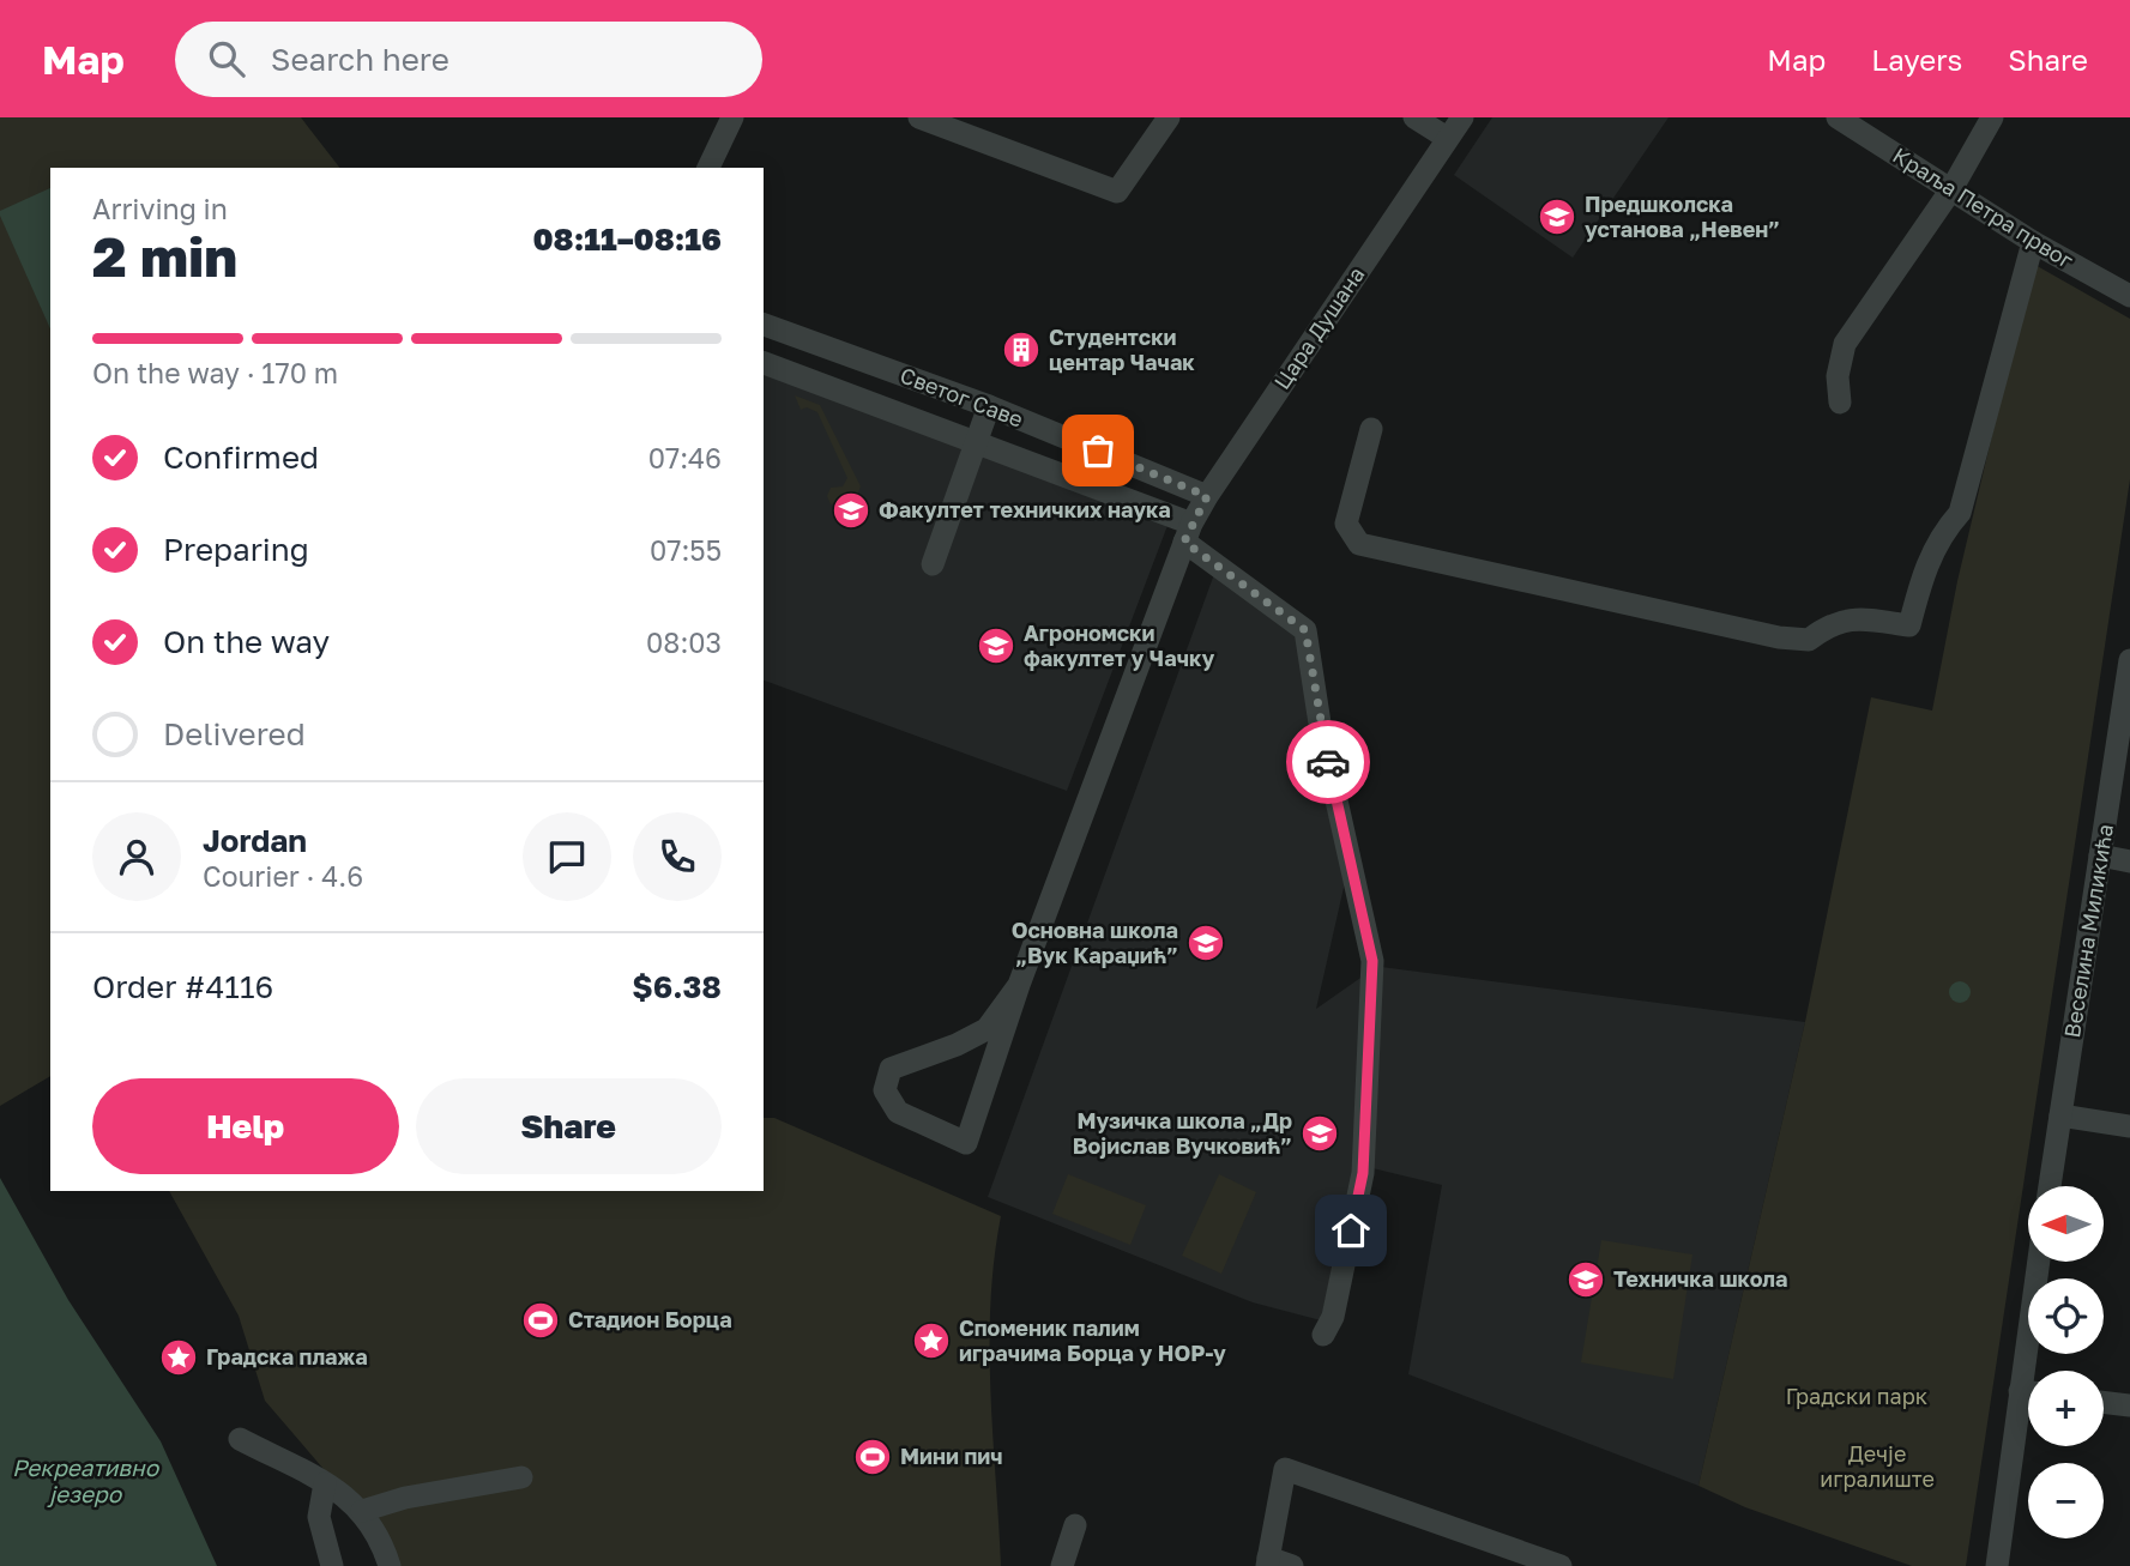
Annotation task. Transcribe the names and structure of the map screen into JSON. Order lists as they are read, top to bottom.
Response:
{
  "streets": {
    "street": [
      "Краља Петра првог",
      "Цара Душана",
      "Светог Саве",
      "Веселина Миликића"
    ]
  },
  "crossings": [
    ["Цара Душана", "Светог Саве"]
  ],
  "water": ["Рекреативно језеро"],
  "parks": ["Градски парк", "Дечје игралиште"],
  "places": {
    "school or university": [
      "Предшколска установа „Невен”",
      "Факултет техничких наука",
      "Агрономски факултет у Чачку",
      "Основна школа „Вук Караџић”",
      "Музичка школа „Др Војислав Вучковић”",
      "Техничка школа"
    ],
    "building": ["Студентски центар Чачак"],
    "sports": ["Стадион Борца", "Мини пич"],
    "place": ["Споменик палим играчима Борца у НОР-у", "Градска плажа"]
  },
  "north": "left",
  "page": {
    "header": "Map",
    "search": "Search here",
    "nav": ["Map", "Layers", "Share"],
    "heading": ["2 min", "Arriving in", "08:11–08:16"],
    "panel": [
      "Jordan",
      "Courier · 4.6",
      "Order #4116",
      "$6.38"
    ],
    "bar": "On the way · 170 m",
    "list": [
      ["Confirmed", "07:46"],
      ["Preparing", "07:55"],
      ["On the way", "08:03"],
      "Delivered"
    ],
    "buttons": ["Help", "Share"],
    "map_buttons": ["+", "−"]
  }
}
